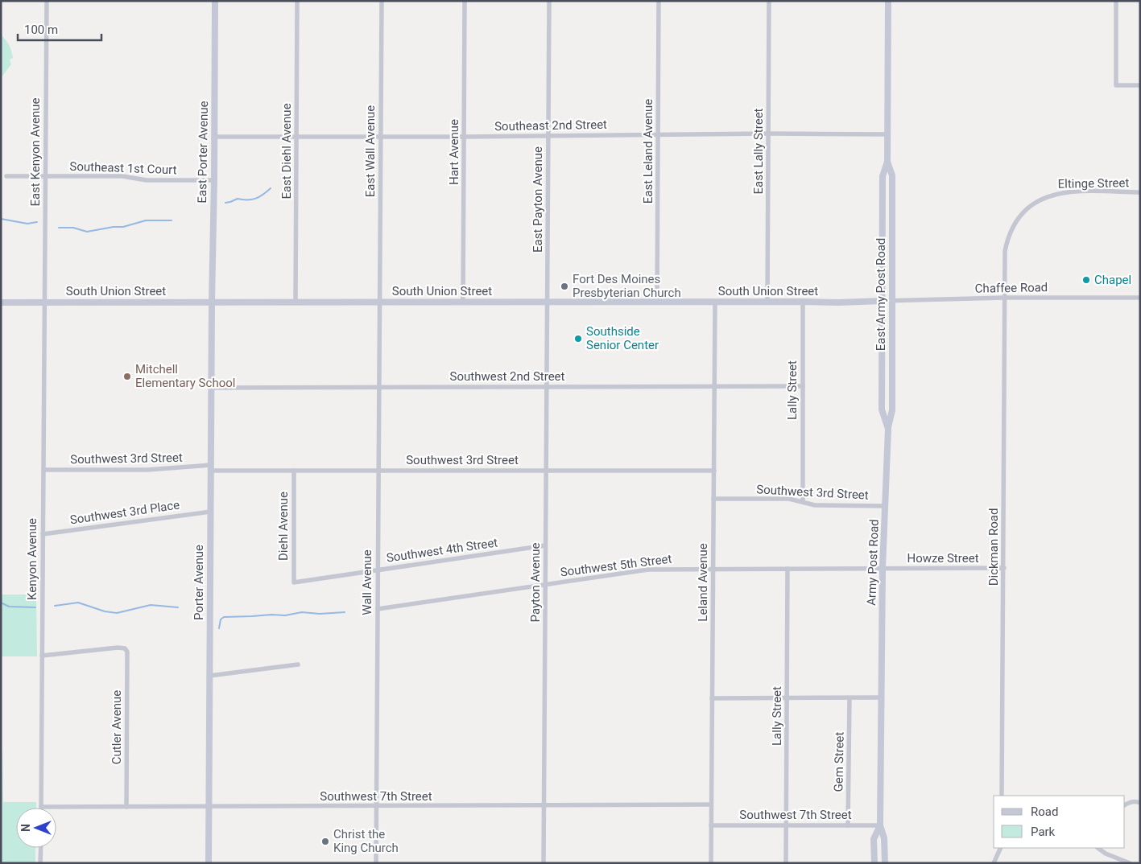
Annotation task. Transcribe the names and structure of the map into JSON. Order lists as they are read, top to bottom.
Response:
{
  "streets": {
    "street": [
      "Southeast 2nd Street",
      "East Diehl Avenue",
      "East Wall Avenue",
      "East Leland Avenue",
      "East Lally Street",
      "East Kenyon Avenue",
      "East Porter Avenue",
      "Hart Avenue",
      "Southeast 1st Court",
      "Eltinge Street",
      "East Payton Avenue",
      "Chaffee Road",
      "South Union Street",
      "East Army Post Road",
      "Southwest 2nd Street",
      "Lally Street",
      "Southwest 3rd Street",
      "Southwest 3rd Place",
      "Diehl Avenue",
      "Dickman Road",
      "Southwest 4th Street",
      "Howze Street",
      "Kenyon Avenue",
      "Army Post Road",
      "Southwest 5th Street",
      "Porter Avenue",
      "Wall Avenue",
      "Payton Avenue",
      "Leland Avenue",
      "Cutler Avenue",
      "Gem Street",
      "Southwest 7th Street"
    ]
  },
  "crossings": [
    ["Southeast 2nd Street", "East Diehl Avenue"],
    ["Southeast 2nd Street", "East Wall Avenue"],
    ["Southeast 2nd Street", "East Leland Avenue"],
    ["Southeast 2nd Street", "East Lally Street"],
    ["Southeast 2nd Street", "East Porter Avenue"],
    ["Southeast 2nd Street", "Hart Avenue"],
    ["Southeast 2nd Street", "East Payton Avenue"],
    ["Southeast 2nd Street", "East Army Post Road"],
    ["East Diehl Avenue", "South Union Street"],
    ["East Wall Avenue", "South Union Street"],
    ["East Wall Avenue", "Wall Avenue"],
    ["East Leland Avenue", "South Union Street"],
    ["East Lally Street", "South Union Street"],
    ["East Kenyon Avenue", "Southeast 1st Court"],
    ["East Kenyon Avenue", "South Union Street"],
    ["East Kenyon Avenue", "Kenyon Avenue"],
    ["East Porter Avenue", "Southeast 1st Court"],
    ["East Porter Avenue", "South Union Street"],
    ["East Porter Avenue", "Porter Avenue"],
    ["Hart Avenue", "South Union Street"],
    ["Eltinge Street", "Chaffee Road"],
    ["Eltinge Street", "Dickman Road"],
    ["East Payton Avenue", "South Union Street"],
    ["East Payton Avenue", "Payton Avenue"],
    ["Chaffee Road", "South Union Street"],
    ["Chaffee Road", "East Army Post Road"],
    ["Chaffee Road", "Dickman Road"],
    ["Chaffee Road", "Army Post Road"],
    ["South Union Street", "East Army Post Road"],
    ["South Union Street", "Lally Street"],
    ["South Union Street", "Kenyon Avenue"],
    ["South Union Street", "Army Post Road"],
    ["South Union Street", "Porter Avenue"],
    ["South Union Street", "Wall Avenue"],
    ["South Union Street", "Payton Avenue"],
    ["South Union Street", "Leland Avenue"],
    ["East Army Post Road", "Army Post Road"],
    ["Southwest 2nd Street", "Lally Street"],
    ["Southwest 2nd Street", "Porter Avenue"],
    ["Southwest 2nd Street", "Wall Avenue"],
    ["Southwest 2nd Street", "Payton Avenue"],
    ["Southwest 2nd Street", "Leland Avenue"],
    ["Lally Street", "Southwest 3rd Street"],
    ["Lally Street", "Southwest 5th Street"],
    ["Lally Street", "Southwest 7th Street"],
    ["Southwest 3rd Street", "Diehl Avenue"],
    ["Southwest 3rd Street", "Kenyon Avenue"],
    ["Southwest 3rd Street", "Army Post Road"],
    ["Southwest 3rd Street", "Porter Avenue"],
    ["Southwest 3rd Street", "Wall Avenue"],
    ["Southwest 3rd Street", "Payton Avenue"],
    ["Southwest 3rd Street", "Leland Avenue"],
    ["Southwest 3rd Place", "Kenyon Avenue"],
    ["Southwest 3rd Place", "Porter Avenue"],
    ["Diehl Avenue", "Southwest 4th Street"],
    ["Dickman Road", "Howze Street"],
    ["Southwest 4th Street", "Wall Avenue"],
    ["Southwest 4th Street", "Payton Avenue"],
    ["Howze Street", "Army Post Road"],
    ["Howze Street", "Southwest 5th Street"],
    ["Kenyon Avenue", "Cutler Avenue"],
    ["Kenyon Avenue", "Southwest 7th Street"],
    ["Army Post Road", "Southwest 5th Street"],
    ["Army Post Road", "Southwest 7th Street"],
    ["Southwest 5th Street", "Wall Avenue"],
    ["Southwest 5th Street", "Payton Avenue"],
    ["Southwest 5th Street", "Leland Avenue"],
    ["Porter Avenue", "Southwest 7th Street"],
    ["Wall Avenue", "Southwest 7th Street"],
    ["Payton Avenue", "Southwest 7th Street"],
    ["Leland Avenue", "Southwest 7th Street"],
    ["Cutler Avenue", "Southwest 7th Street"],
    ["Gem Street", "Southwest 7th Street"]
  ],
  "places": [
    "Chapel",
    "Fort Des Moines Presbyterian Church",
    "Southside Senior Center",
    "Mitchell Elementary School",
    "Christ the King Church"
  ],
  "legend": ["Road", "Park"],
  "scale_bar": "100 m",
  "north": "left"
}
